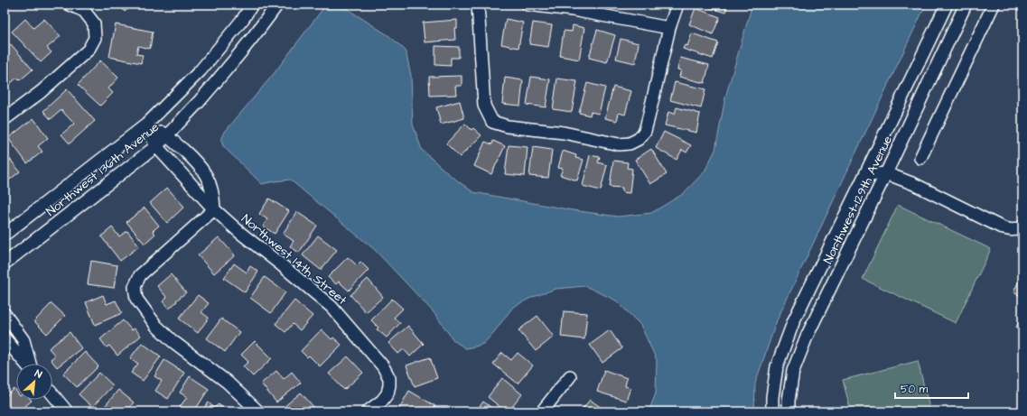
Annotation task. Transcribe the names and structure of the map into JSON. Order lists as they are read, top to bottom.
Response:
{
  "streets": {
    "street": ["Northwest 136th Avenue", "Northwest 129th Avenue", "Northwest 14th Street"]
  },
  "crossings": [
    ["Northwest 136th Avenue", "Northwest 14th Street"]
  ],
  "scale_bar": "50 m",
  "north": "top right"
}
